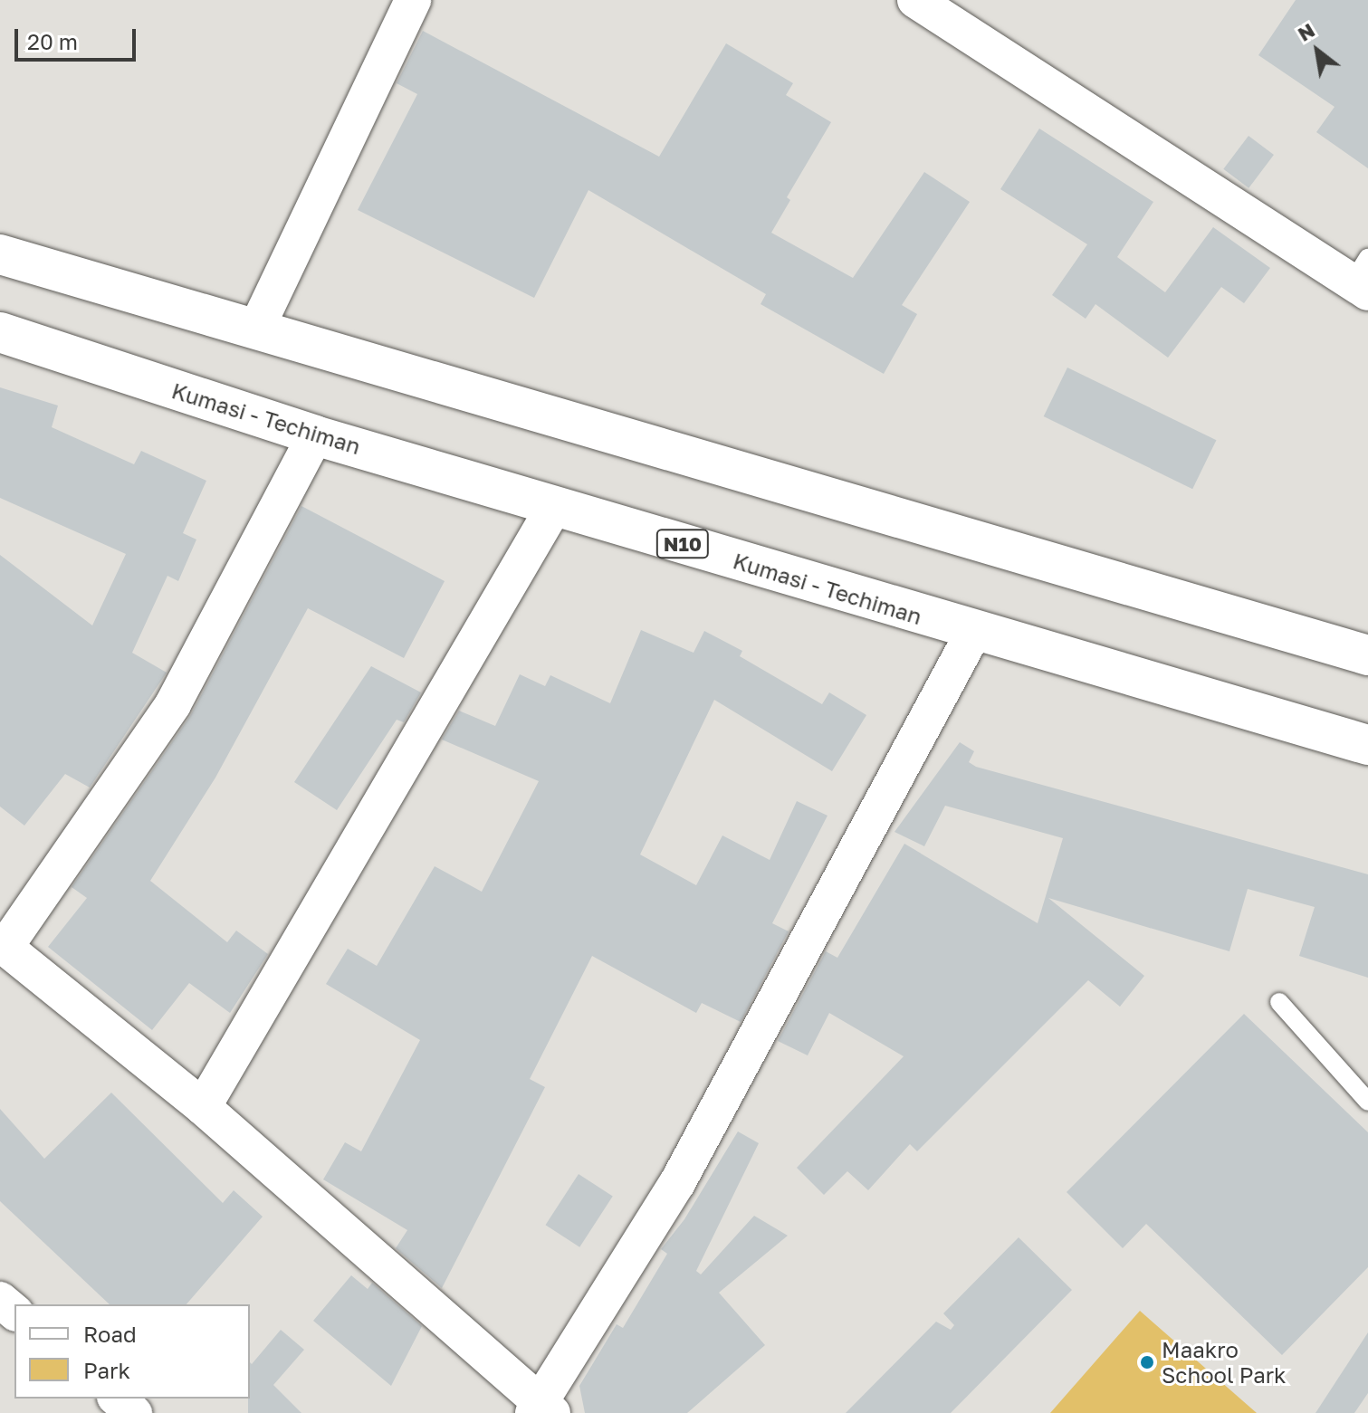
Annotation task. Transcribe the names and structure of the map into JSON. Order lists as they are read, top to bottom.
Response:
{
  "streets": {
    "highway": ["Kumasi - Techiman", "N10"]
  },
  "places": ["Maakro School Park"],
  "legend": ["Road", "Park"],
  "scale_bar": "20 m",
  "north": "top left"
}
